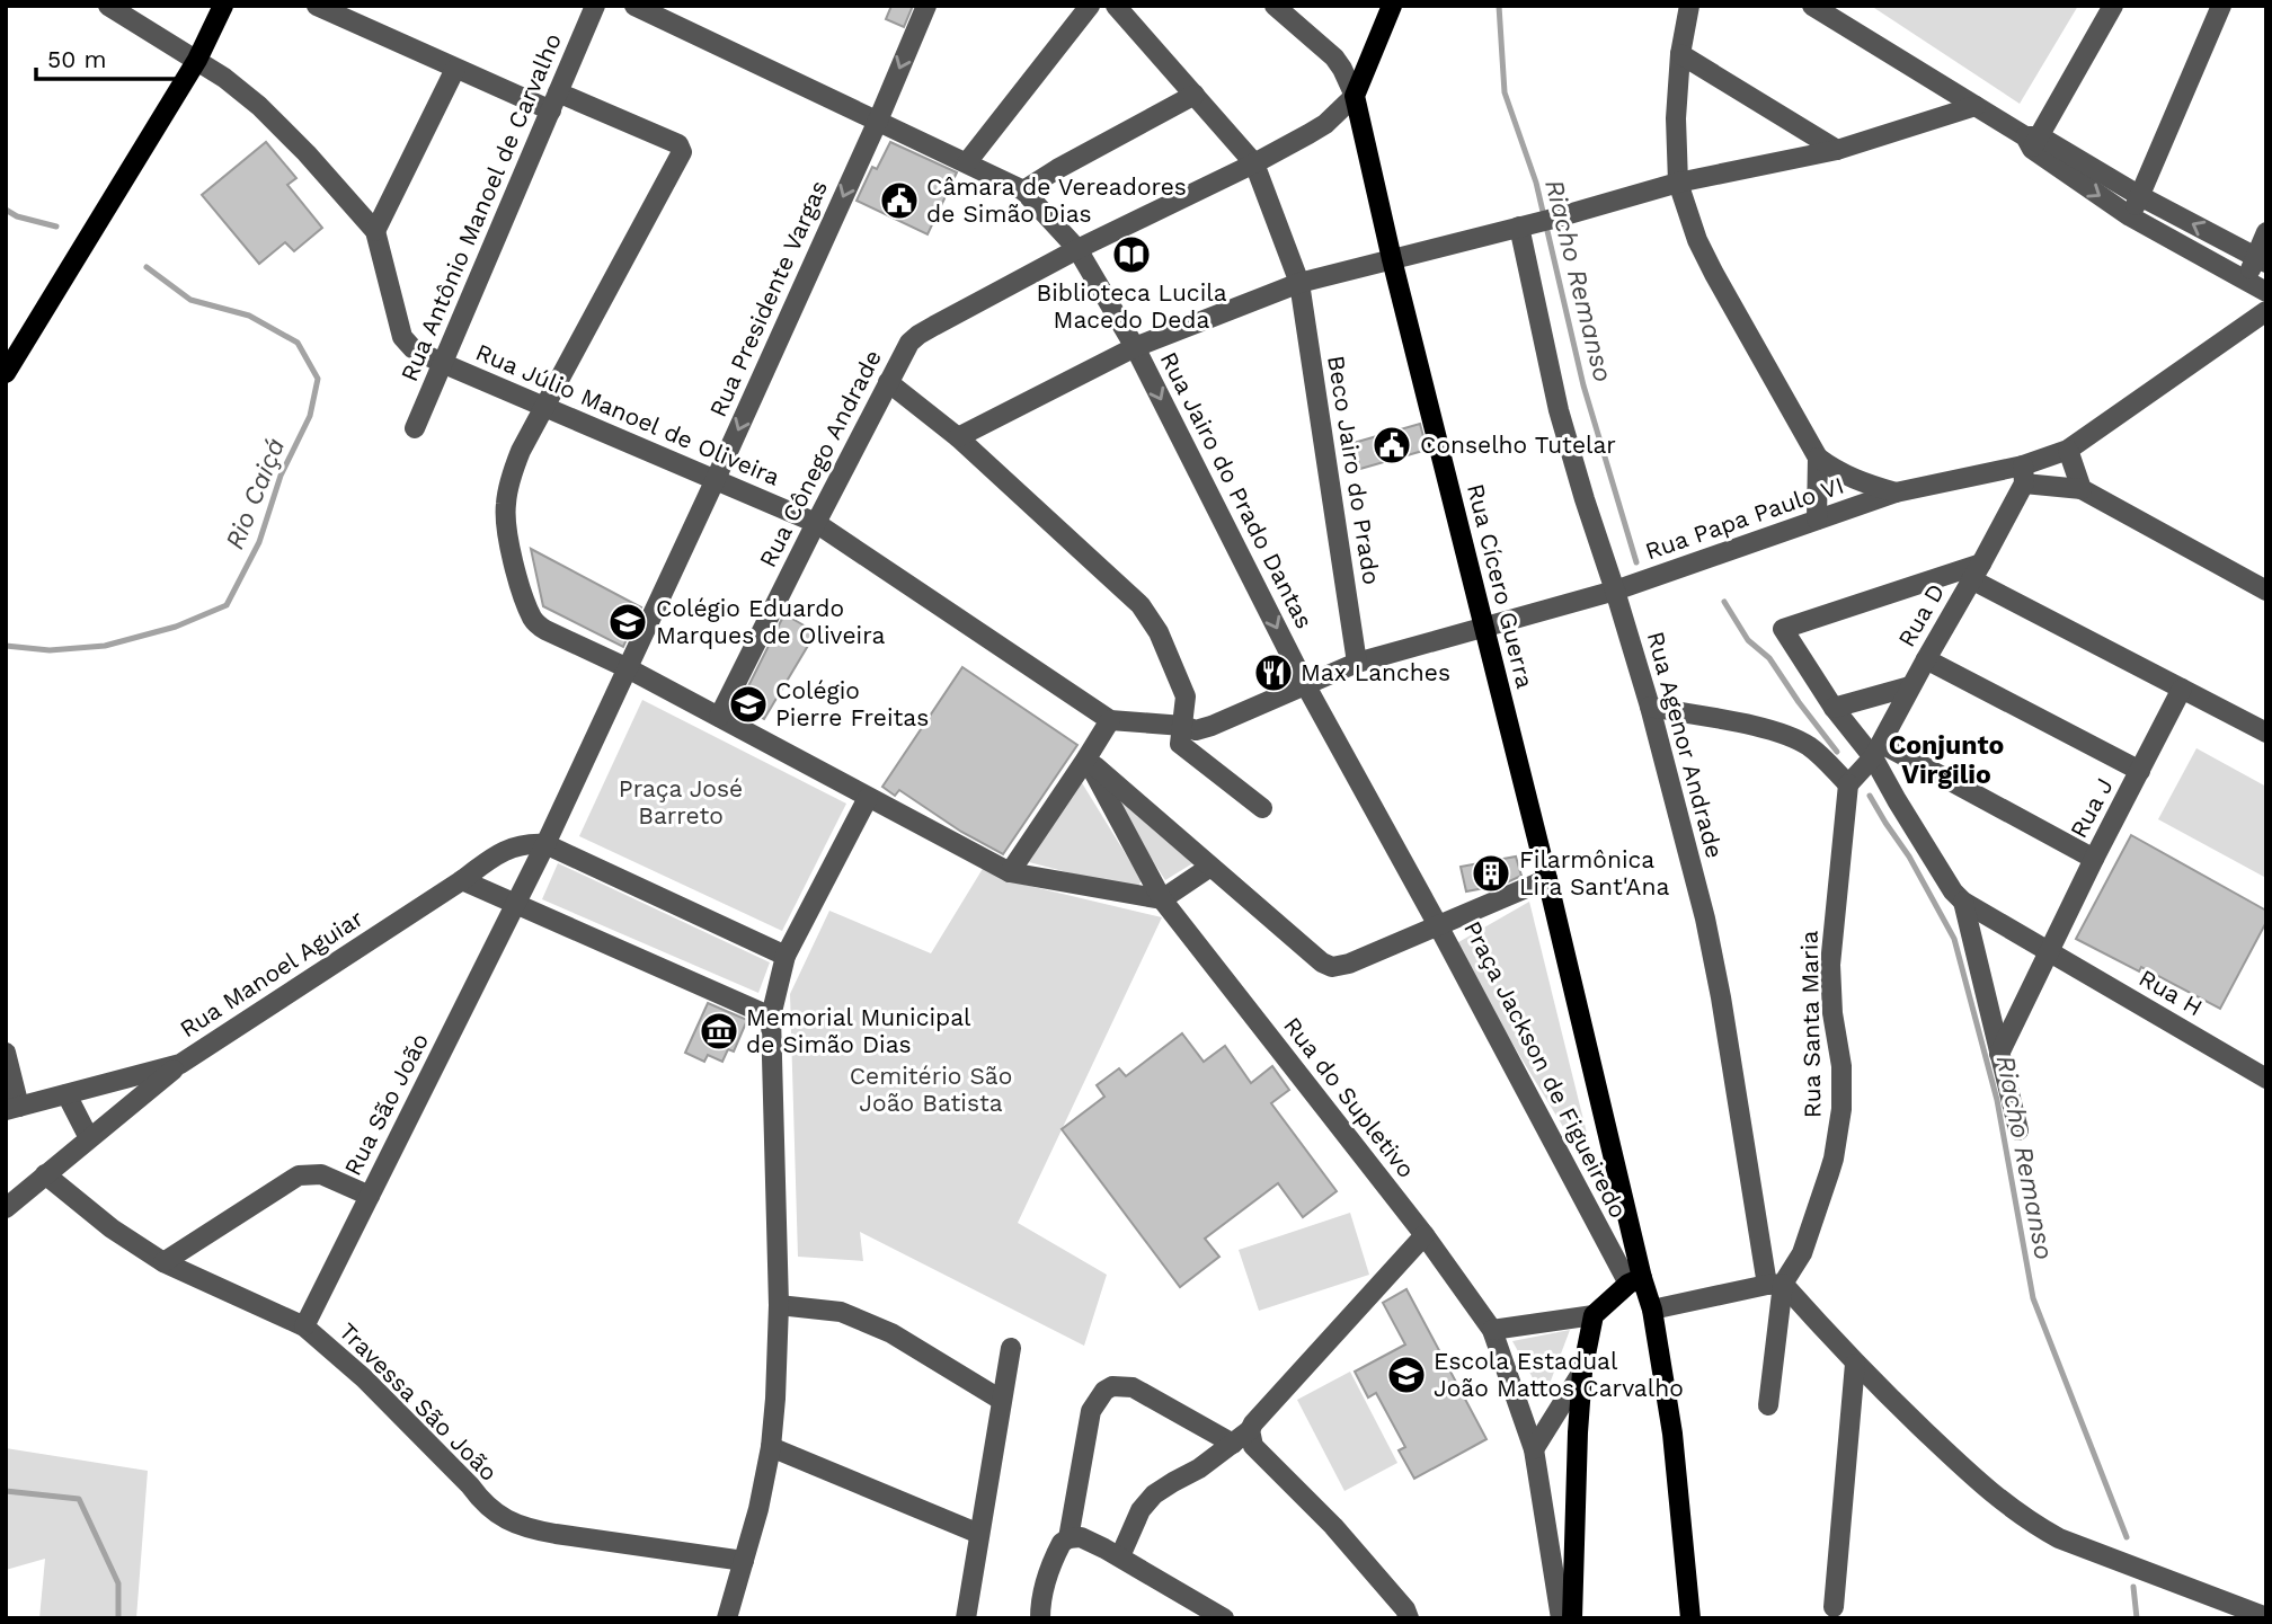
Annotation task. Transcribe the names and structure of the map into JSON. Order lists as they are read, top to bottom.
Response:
{
  "streets": {
    "main road": ["Rua Cícero Guerra", "Praça Jackson de Figueiredo"],
    "street": [
      "Rua Antônio Manoel de Carvalho",
      "Rua Presidente Vargas",
      "Rua Júlio Manoel de Oliveira",
      "Rua Cônego Andrade",
      "Beco Jairo do Prado",
      "Rua Jairo do Prado Dantas",
      "Rua Papa Paulo VI",
      "Rua D",
      "Rua Agenor Andrade",
      "Rua J",
      "Rua Manoel Aguiar",
      "Rua H",
      "Rua Santa Maria",
      "Rua do Supletivo",
      "Rua São João",
      "Travessa São João"
    ]
  },
  "crossings": [
    ["Rua Antônio Manoel de Carvalho", "Rua Júlio Manoel de Oliveira"],
    ["Rua Presidente Vargas", "Rua Júlio Manoel de Oliveira"],
    ["Rua Presidente Vargas", "Rua Jairo do Prado Dantas"],
    ["Rua Júlio Manoel de Oliveira", "Rua Cônego Andrade"],
    ["Rua Júlio Manoel de Oliveira", "Rua Papa Paulo VI"],
    ["Rua Cônego Andrade", "Beco Jairo do Prado"],
    ["Rua Cônego Andrade", "Rua Jairo do Prado Dantas"],
    ["Rua Cônego Andrade", "Rua Cícero Guerra"],
    ["Beco Jairo do Prado", "Rua Papa Paulo VI"],
    ["Rua Jairo do Prado Dantas", "Rua Papa Paulo VI"],
    ["Rua Jairo do Prado Dantas", "Praça Jackson de Figueiredo"],
    ["Rua Papa Paulo VI", "Rua Cícero Guerra"],
    ["Rua Papa Paulo VI", "Rua D"],
    ["Rua Papa Paulo VI", "Rua Agenor Andrade"],
    ["Rua Cícero Guerra", "Praça Jackson de Figueiredo"],
    ["Rua D", "Rua Santa Maria"],
    ["Rua Agenor Andrade", "Rua Santa Maria"],
    ["Rua J", "Rua H"],
    ["Rua São João", "Travessa São João"]
  ],
  "one_way": ["Rua Presidente Vargas"],
  "districts": ["Conjunto Virgilio"],
  "water": ["Riacho Remanso", "Rio Caiçá"],
  "parks": ["Praça José Barreto", "Cemitério São João Batista"],
  "places": {
    "public building": ["Câmara de Vereadores de Simão Dias", "Conselho Tutelar"],
    "library": ["Biblioteca Lucila Macedo Deda"],
    "school or university": ["Colégio Eduardo Marques de Oliveira", "Colégio Pierre Freitas", "Escola Estadual João Mattos Carvalho"],
    "restaurant": ["Max Lanches"],
    "building": ["Filarmônica Lira Sant'Ana"],
    "museum": ["Memorial Municipal de Simão Dias"]
  },
  "scale_bar": "50 m"
}
